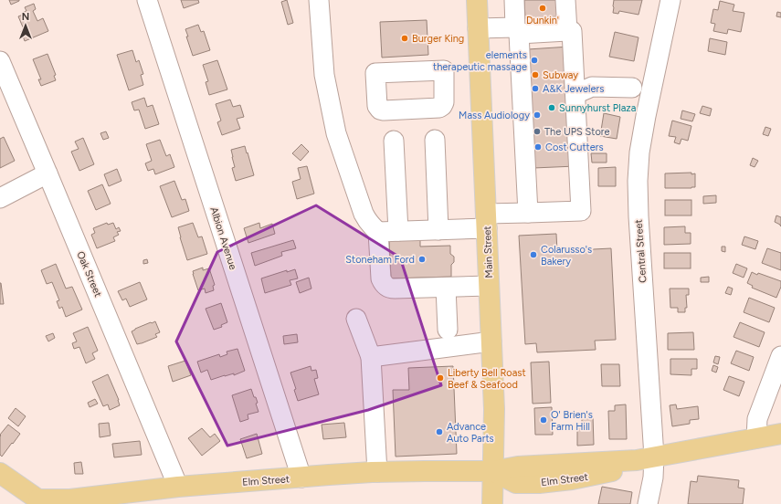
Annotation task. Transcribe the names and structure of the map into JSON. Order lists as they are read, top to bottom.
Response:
{
  "streets": {
    "main road": ["Main Street", "Elm Street"],
    "street": ["Albion Avenue", "Central Street", "Oak Street"]
  },
  "crossings": [
    ["Albion Avenue", "Elm Street"],
    ["Central Street", "Elm Street"],
    ["Main Street", "Elm Street"],
    ["Oak Street", "Elm Street"]
  ],
  "places": [
    "Dunkin'",
    "Burger King",
    "elements therapeutic massage",
    "Subway",
    "A&K Jewelers",
    "Sunnyhurst Plaza",
    "Mass Audiology",
    "The UPS Store",
    "Cost Cutters",
    "Colarusso's Bakery",
    "Stoneham Ford",
    "Liberty Bell Roast Beef & Seafood",
    "O' Brien's Farm Hill",
    "Advance Auto Parts"
  ],
  "north": "top"
}
